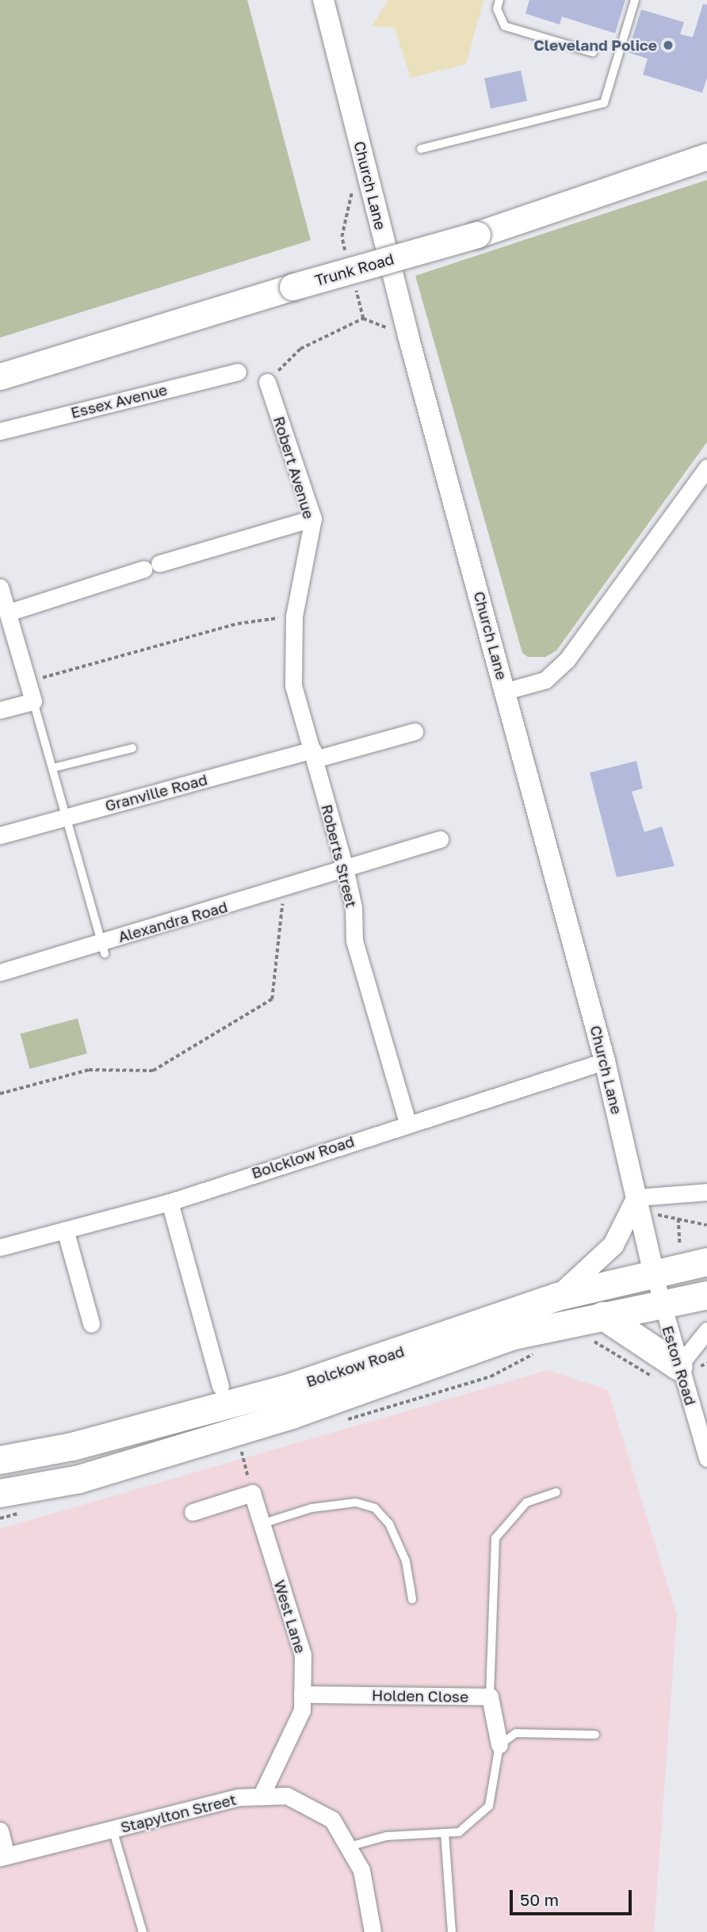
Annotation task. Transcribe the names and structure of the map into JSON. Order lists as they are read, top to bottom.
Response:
{
  "streets": {
    "highway": ["Bolckow Road"],
    "main road": ["Trunk Road"],
    "street": [
      "Church Lane",
      "Essex Avenue",
      "Robert Avenue",
      "Granville Road",
      "Roberts Street",
      "Alexandra Road",
      "Bolcklow Road",
      "Eston Road",
      "West Lane",
      "Holden Close",
      "Stapylton Street"
    ]
  },
  "crossings": [
    ["Church Lane", "Bolcklow Road"],
    ["Church Lane", "Eston Road"],
    ["Church Lane", "Bolckow Road"],
    ["Robert Avenue", "Roberts Street"],
    ["Granville Road", "Roberts Street"],
    ["Roberts Street", "Alexandra Road"],
    ["Roberts Street", "Bolcklow Road"],
    ["Eston Road", "Bolckow Road"],
    ["West Lane", "Holden Close"],
    ["West Lane", "Stapylton Street"]
  ],
  "places": ["Cleveland Police"],
  "scale_bar": "50 m"
}
